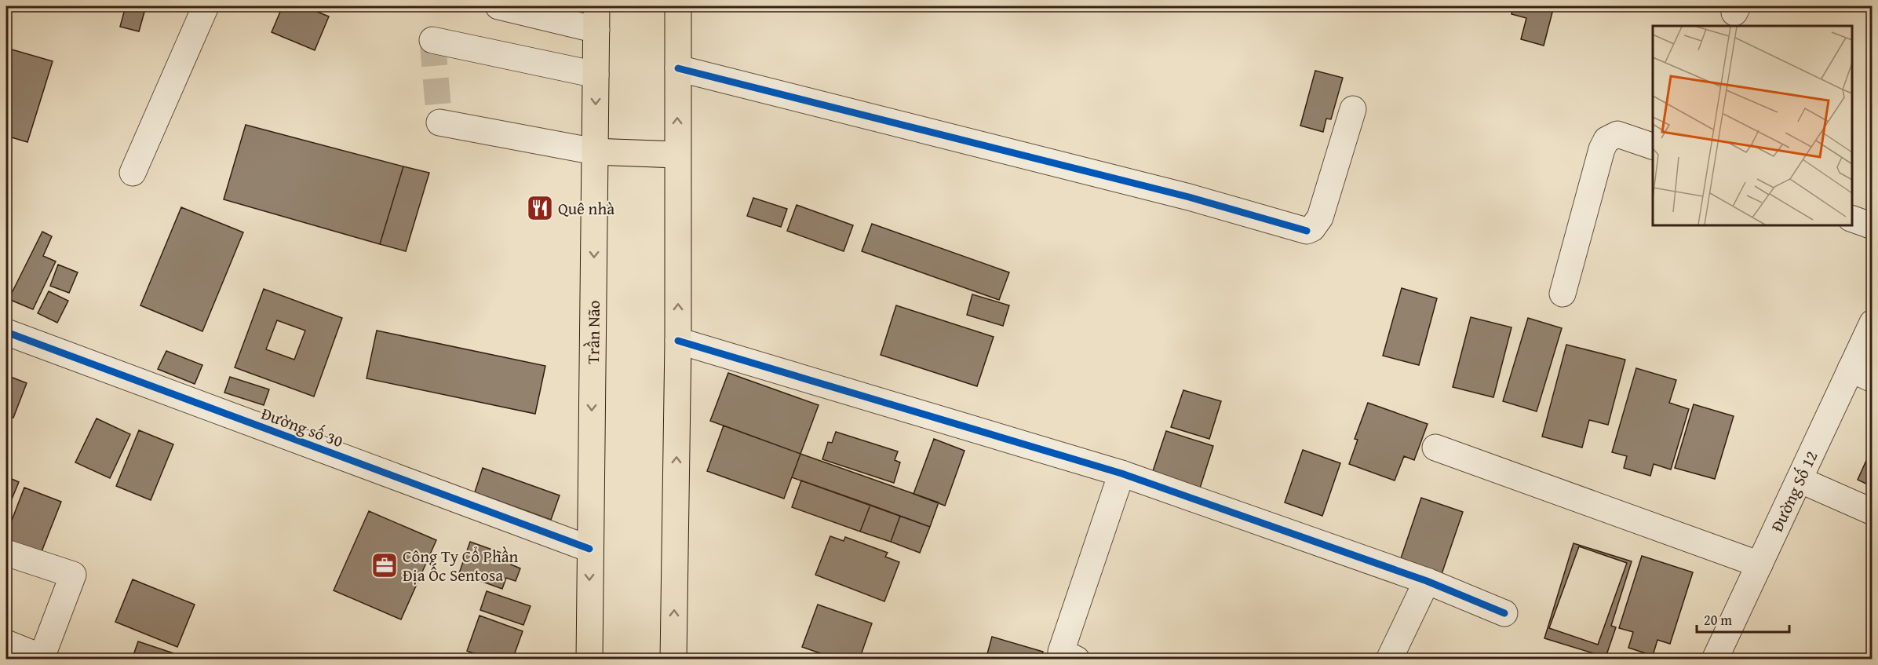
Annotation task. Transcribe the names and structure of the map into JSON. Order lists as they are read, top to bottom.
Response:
{
  "streets": {
    "main road": ["Trần Não"],
    "street": ["Đường số 30", "Đường Số 12"]
  },
  "crossings": [
    ["Trần Não", "Đường số 30"]
  ],
  "places": {
    "restaurant": ["Quê nhà"],
    "office": ["Công Ty Cổ Phần Địa Ốc Sentosa"]
  },
  "scale_bar": "20 m"
}
